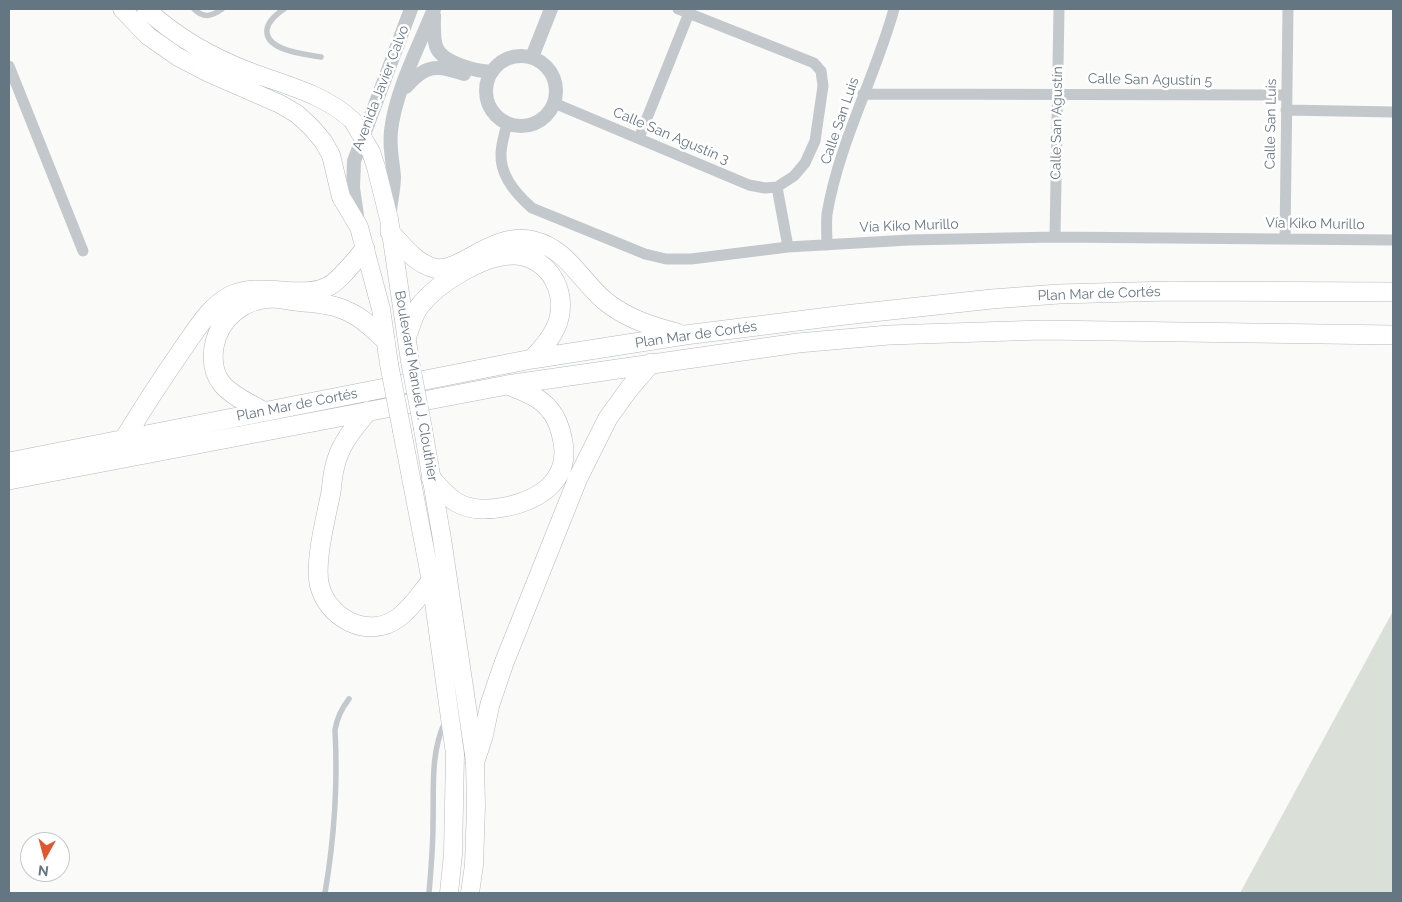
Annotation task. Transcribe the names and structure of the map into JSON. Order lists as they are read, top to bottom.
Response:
{
  "streets": {
    "highway": ["Plan Mar de Cortés"],
    "main road": ["Boulevard Manuel J. Clouthier"],
    "street": [
      "Calle San Agustín 5",
      "Avenida Javier Calvo",
      "Calle San Luis",
      "Calle San Agustín",
      "Calle San Agustín 3",
      "Vía Kiko Murillo"
    ]
  },
  "crossings": [
    ["Calle San Agustín 5", "Calle San Luis"],
    ["Calle San Agustín 5", "Calle San Agustín"],
    ["Avenida Javier Calvo", "Boulevard Manuel J. Clouthier"],
    ["Calle San Luis", "Vía Kiko Murillo"],
    ["Calle San Agustín", "Vía Kiko Murillo"],
    ["Calle San Agustín 3", "Vía Kiko Murillo"]
  ],
  "north": "bottom"
}
